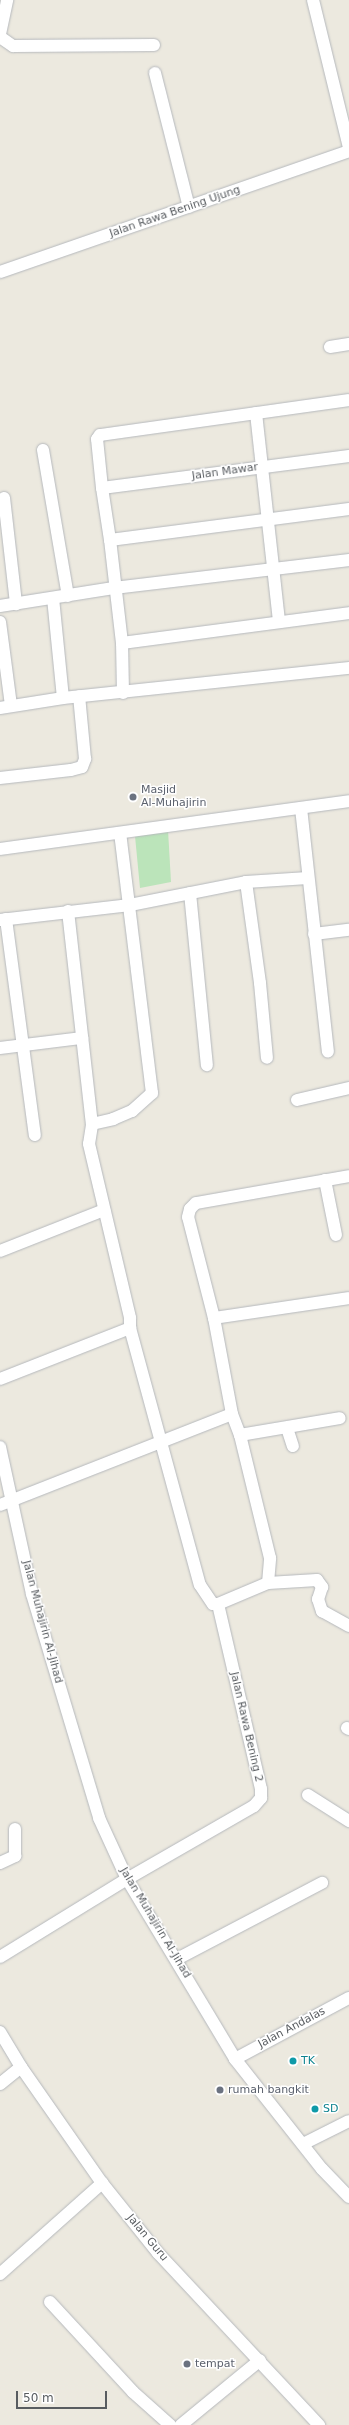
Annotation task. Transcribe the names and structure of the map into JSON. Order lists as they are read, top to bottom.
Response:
{
  "streets": {
    "street": [
      "Jalan Rawa Bening Ujung",
      "Jalan Mawar",
      "Jalan Muhajirin Al-Jihad",
      "Jalan Rawa Bening 2",
      "Jalan Andalas",
      "Jalan Guru"
    ]
  },
  "crossings": [
    ["Jalan Muhajirin Al-Jihad", "Jalan Rawa Bening 2"],
    ["Jalan Muhajirin Al-Jihad", "Jalan Andalas"]
  ],
  "places": [
    "Masjid Al-Muhajirin",
    "TK",
    "rumah bangkit",
    "SD",
    "tempat"
  ],
  "scale_bar": "50 m"
}
